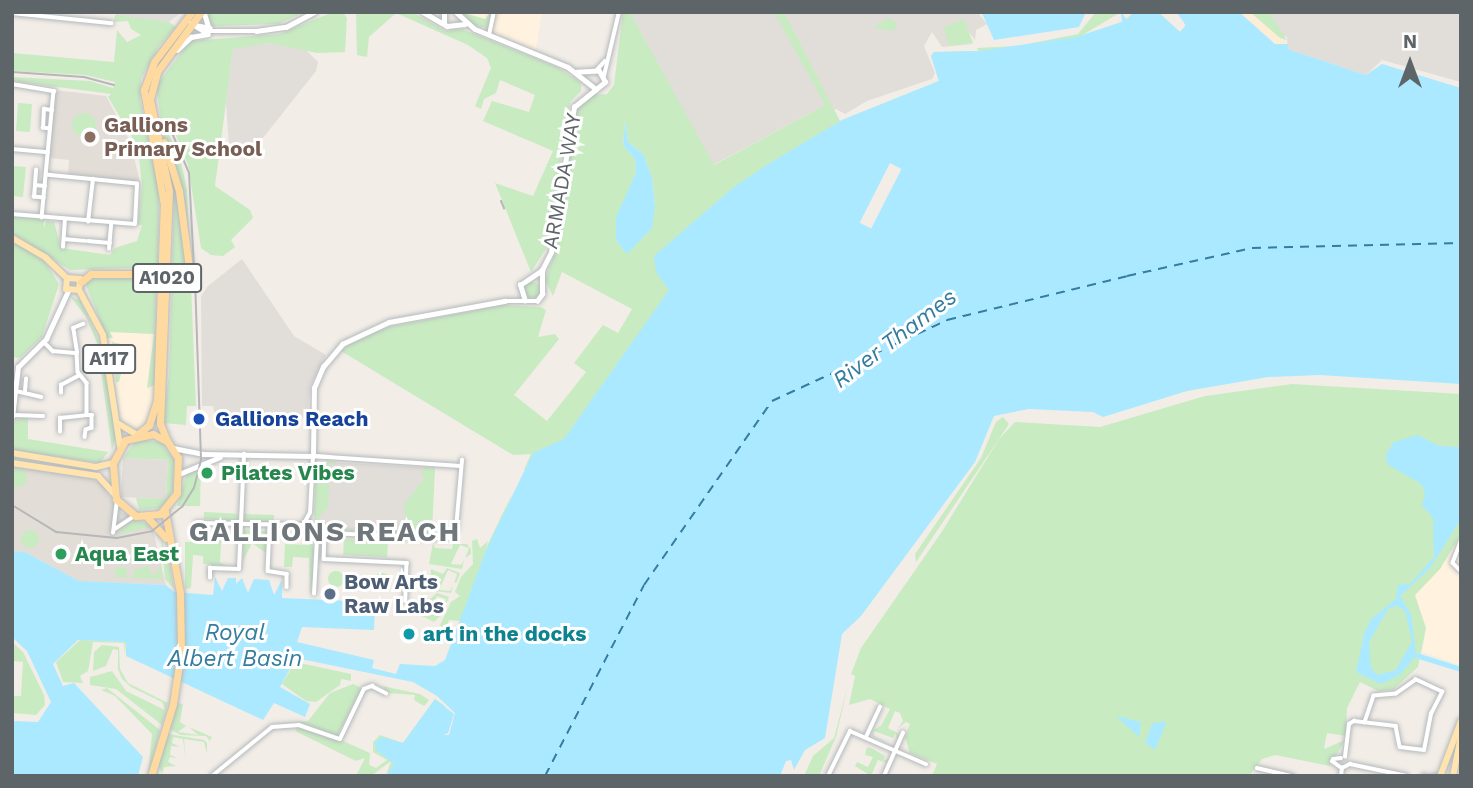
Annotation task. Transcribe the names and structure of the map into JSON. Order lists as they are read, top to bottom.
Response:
{
  "streets": {
    "highway": ["A1020"],
    "main road": ["A117"],
    "street": ["ARMADA WAY"]
  },
  "crossings": [
    ["A1020", "A117"]
  ],
  "districts": ["GALLIONS REACH"],
  "water": ["River Thames", "Royal Albert Basin"],
  "places": [
    "Gallions Primary School",
    "Gallions Reach",
    "Pilates Vibes",
    "Aqua East",
    "Bow Arts Raw Labs",
    "art in the docks"
  ],
  "north": "top"
}
